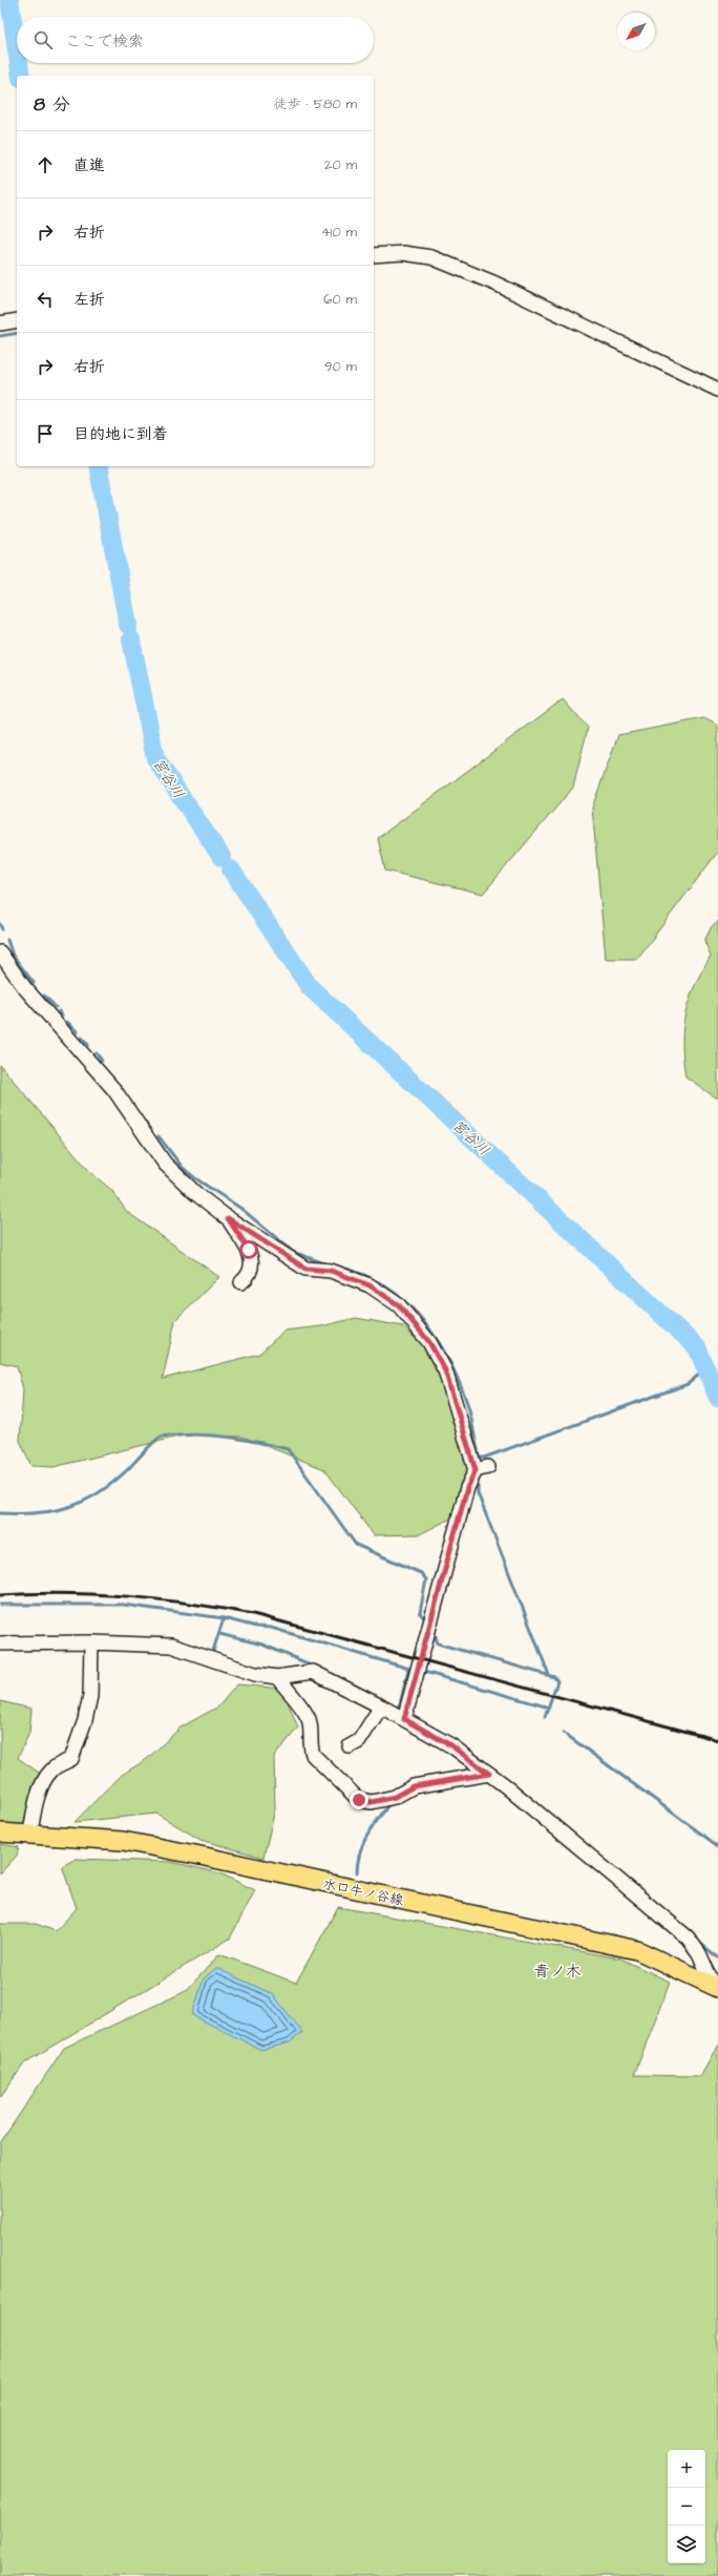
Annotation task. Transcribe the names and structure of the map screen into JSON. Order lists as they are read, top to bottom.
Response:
{
  "streets": {
    "main road": ["水口牛ノ谷線"]
  },
  "districts": ["青ノ木"],
  "water": ["宮谷川"],
  "north": "bottom left",
  "page": {
    "search": "ここで検索",
    "heading": ["8 分", "徒歩 · 580 m"],
    "list": [
      ["直進", "20 m"],
      ["右折", "410 m"],
      ["左折", "60 m"],
      ["右折", "90 m"],
      "目的地に到着"
    ],
    "map_buttons": ["+", "−"]
  }
}
